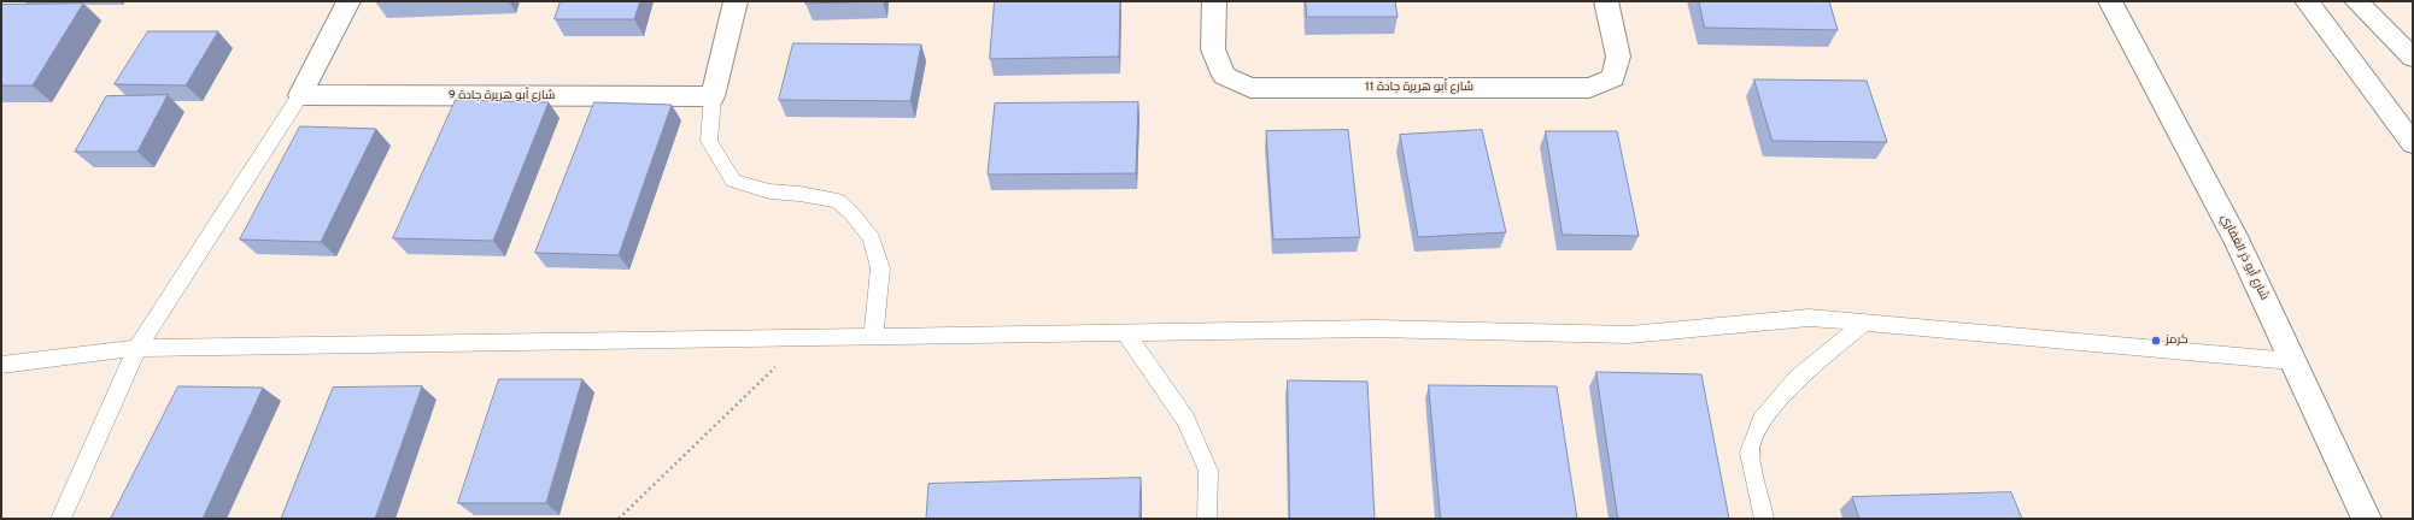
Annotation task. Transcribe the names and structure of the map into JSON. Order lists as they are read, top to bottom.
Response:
{
  "streets": {
    "main road": ["شارع أبو هريرة جادة 11", "شارع أبو هريرة جادة 9", "شارع أبو ذر الغفاري"]
  },
  "places": ["كرمز"]
}
